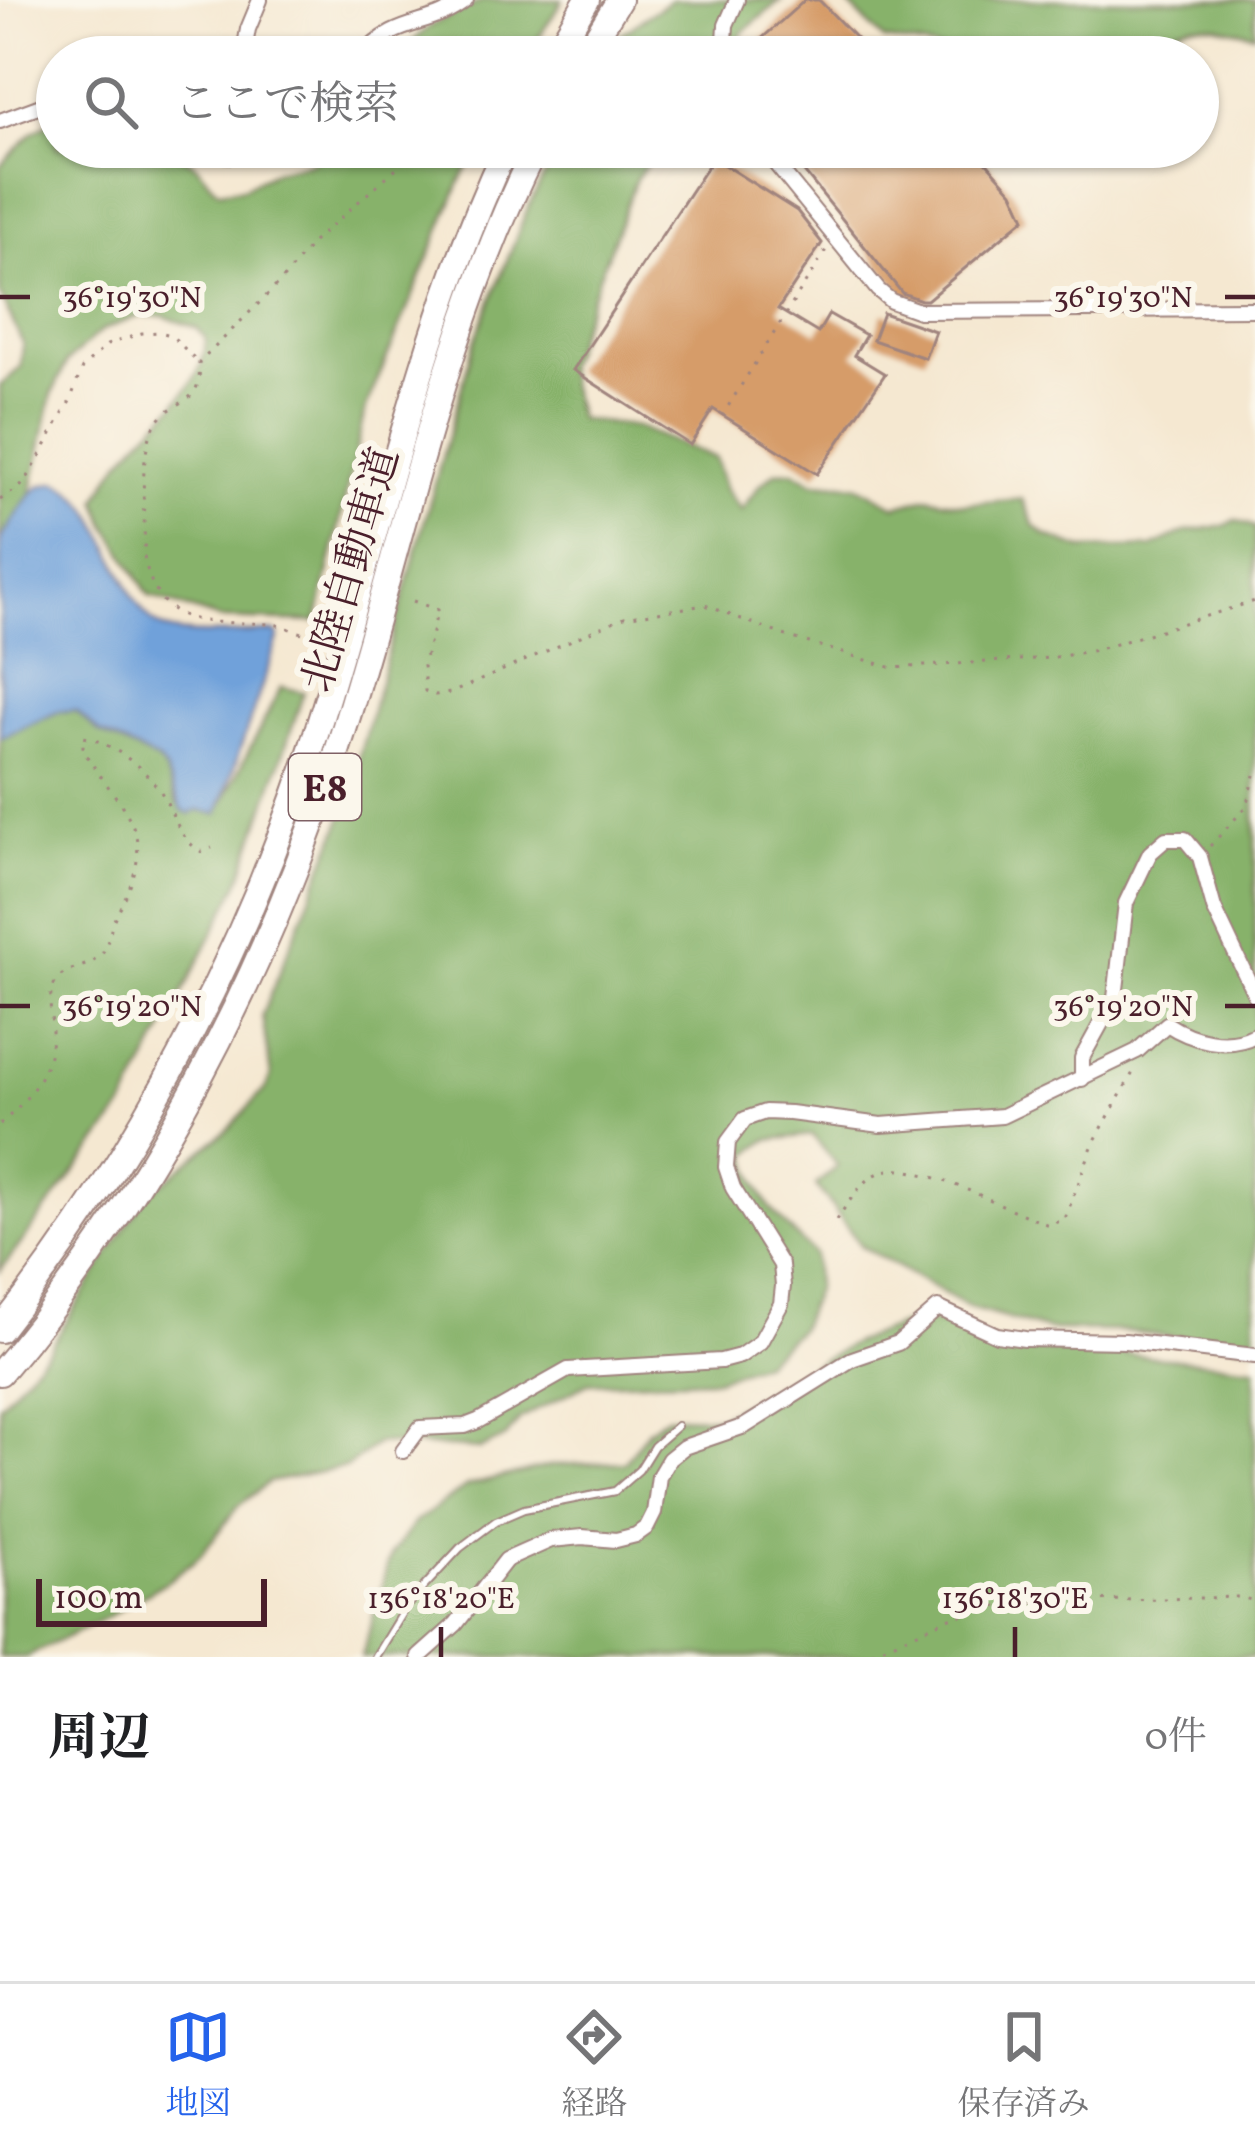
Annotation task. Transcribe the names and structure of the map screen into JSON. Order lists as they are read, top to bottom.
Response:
{
  "streets": {
    "highway": ["北陸自動車道", "E8"]
  },
  "scale_bar": "100 m",
  "page": {
    "search": "ここで検索",
    "scale": "100 m",
    "heading": ["周辺", "0件"],
    "nav": ["地図", "経路", "保存済み"]
  },
  "coordinates": [
    "36°19'30\"N",
    "36°19'20\"N",
    "136°18'20\"E",
    "136°18'30\"E"
  ]
}
